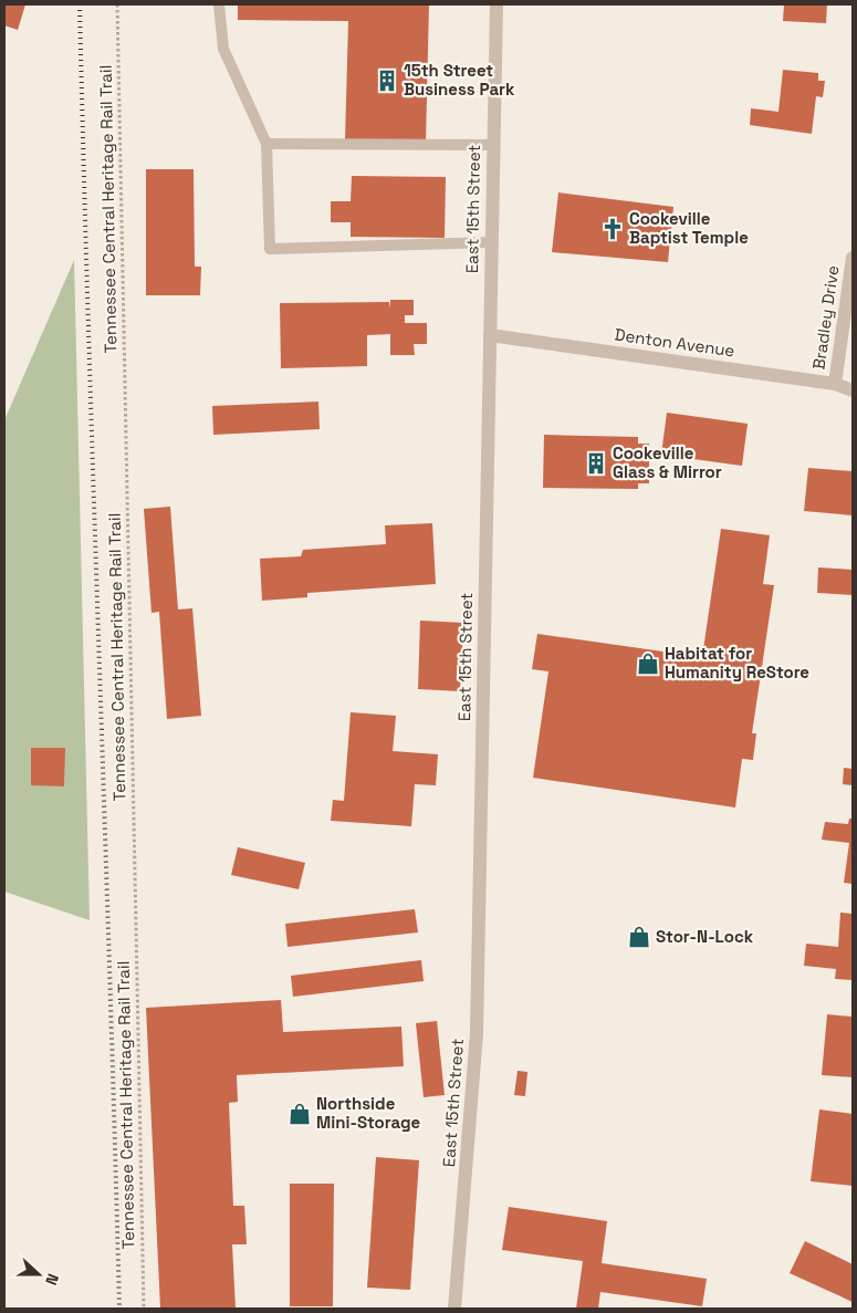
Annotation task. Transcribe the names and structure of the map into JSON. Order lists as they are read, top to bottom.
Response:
{
  "streets": {
    "street": ["East 15th Street", "Bradley Drive", "Denton Avenue"],
    "path": ["Tennessee Central Heritage Rail Trail"]
  },
  "crossings": [
    ["East 15th Street", "Denton Avenue"],
    ["Bradley Drive", "Denton Avenue"]
  ],
  "places": {
    "building": ["15th Street Business Park", "Cookeville Glass & Mirror"],
    "church": ["Cookeville Baptist Temple"],
    "shop": ["Habitat for Humanity ReStore", "Stor-N-Lock", "Northside Mini-Storage"]
  },
  "north": "right"
}
